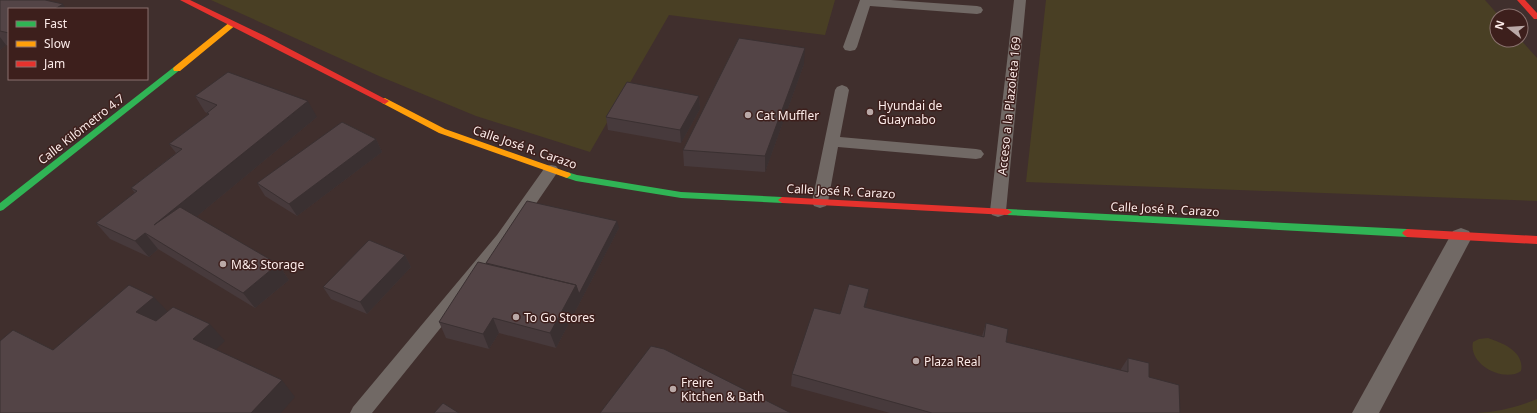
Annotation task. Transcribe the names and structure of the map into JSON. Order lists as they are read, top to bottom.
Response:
{
  "streets": {
    "street": ["Calle Kilómetro 4.7", "Calle José R. Carazo"],
    "lane": ["Acceso a la Plazoleta 169"]
  },
  "crossings": [
    ["Acceso a la Plazoleta 169", "Calle José R. Carazo"],
    ["Calle Kilómetro 4.7", "Calle José R. Carazo"]
  ],
  "places": [
    "Hyundai de Guaynabo",
    "Cat Muffler",
    "M&S Storage",
    "To Go Stores",
    "Plaza Real",
    "Freire Kitchen & Bath"
  ],
  "legend": ["Fast", "Slow", "Jam"],
  "north": "left"
}
